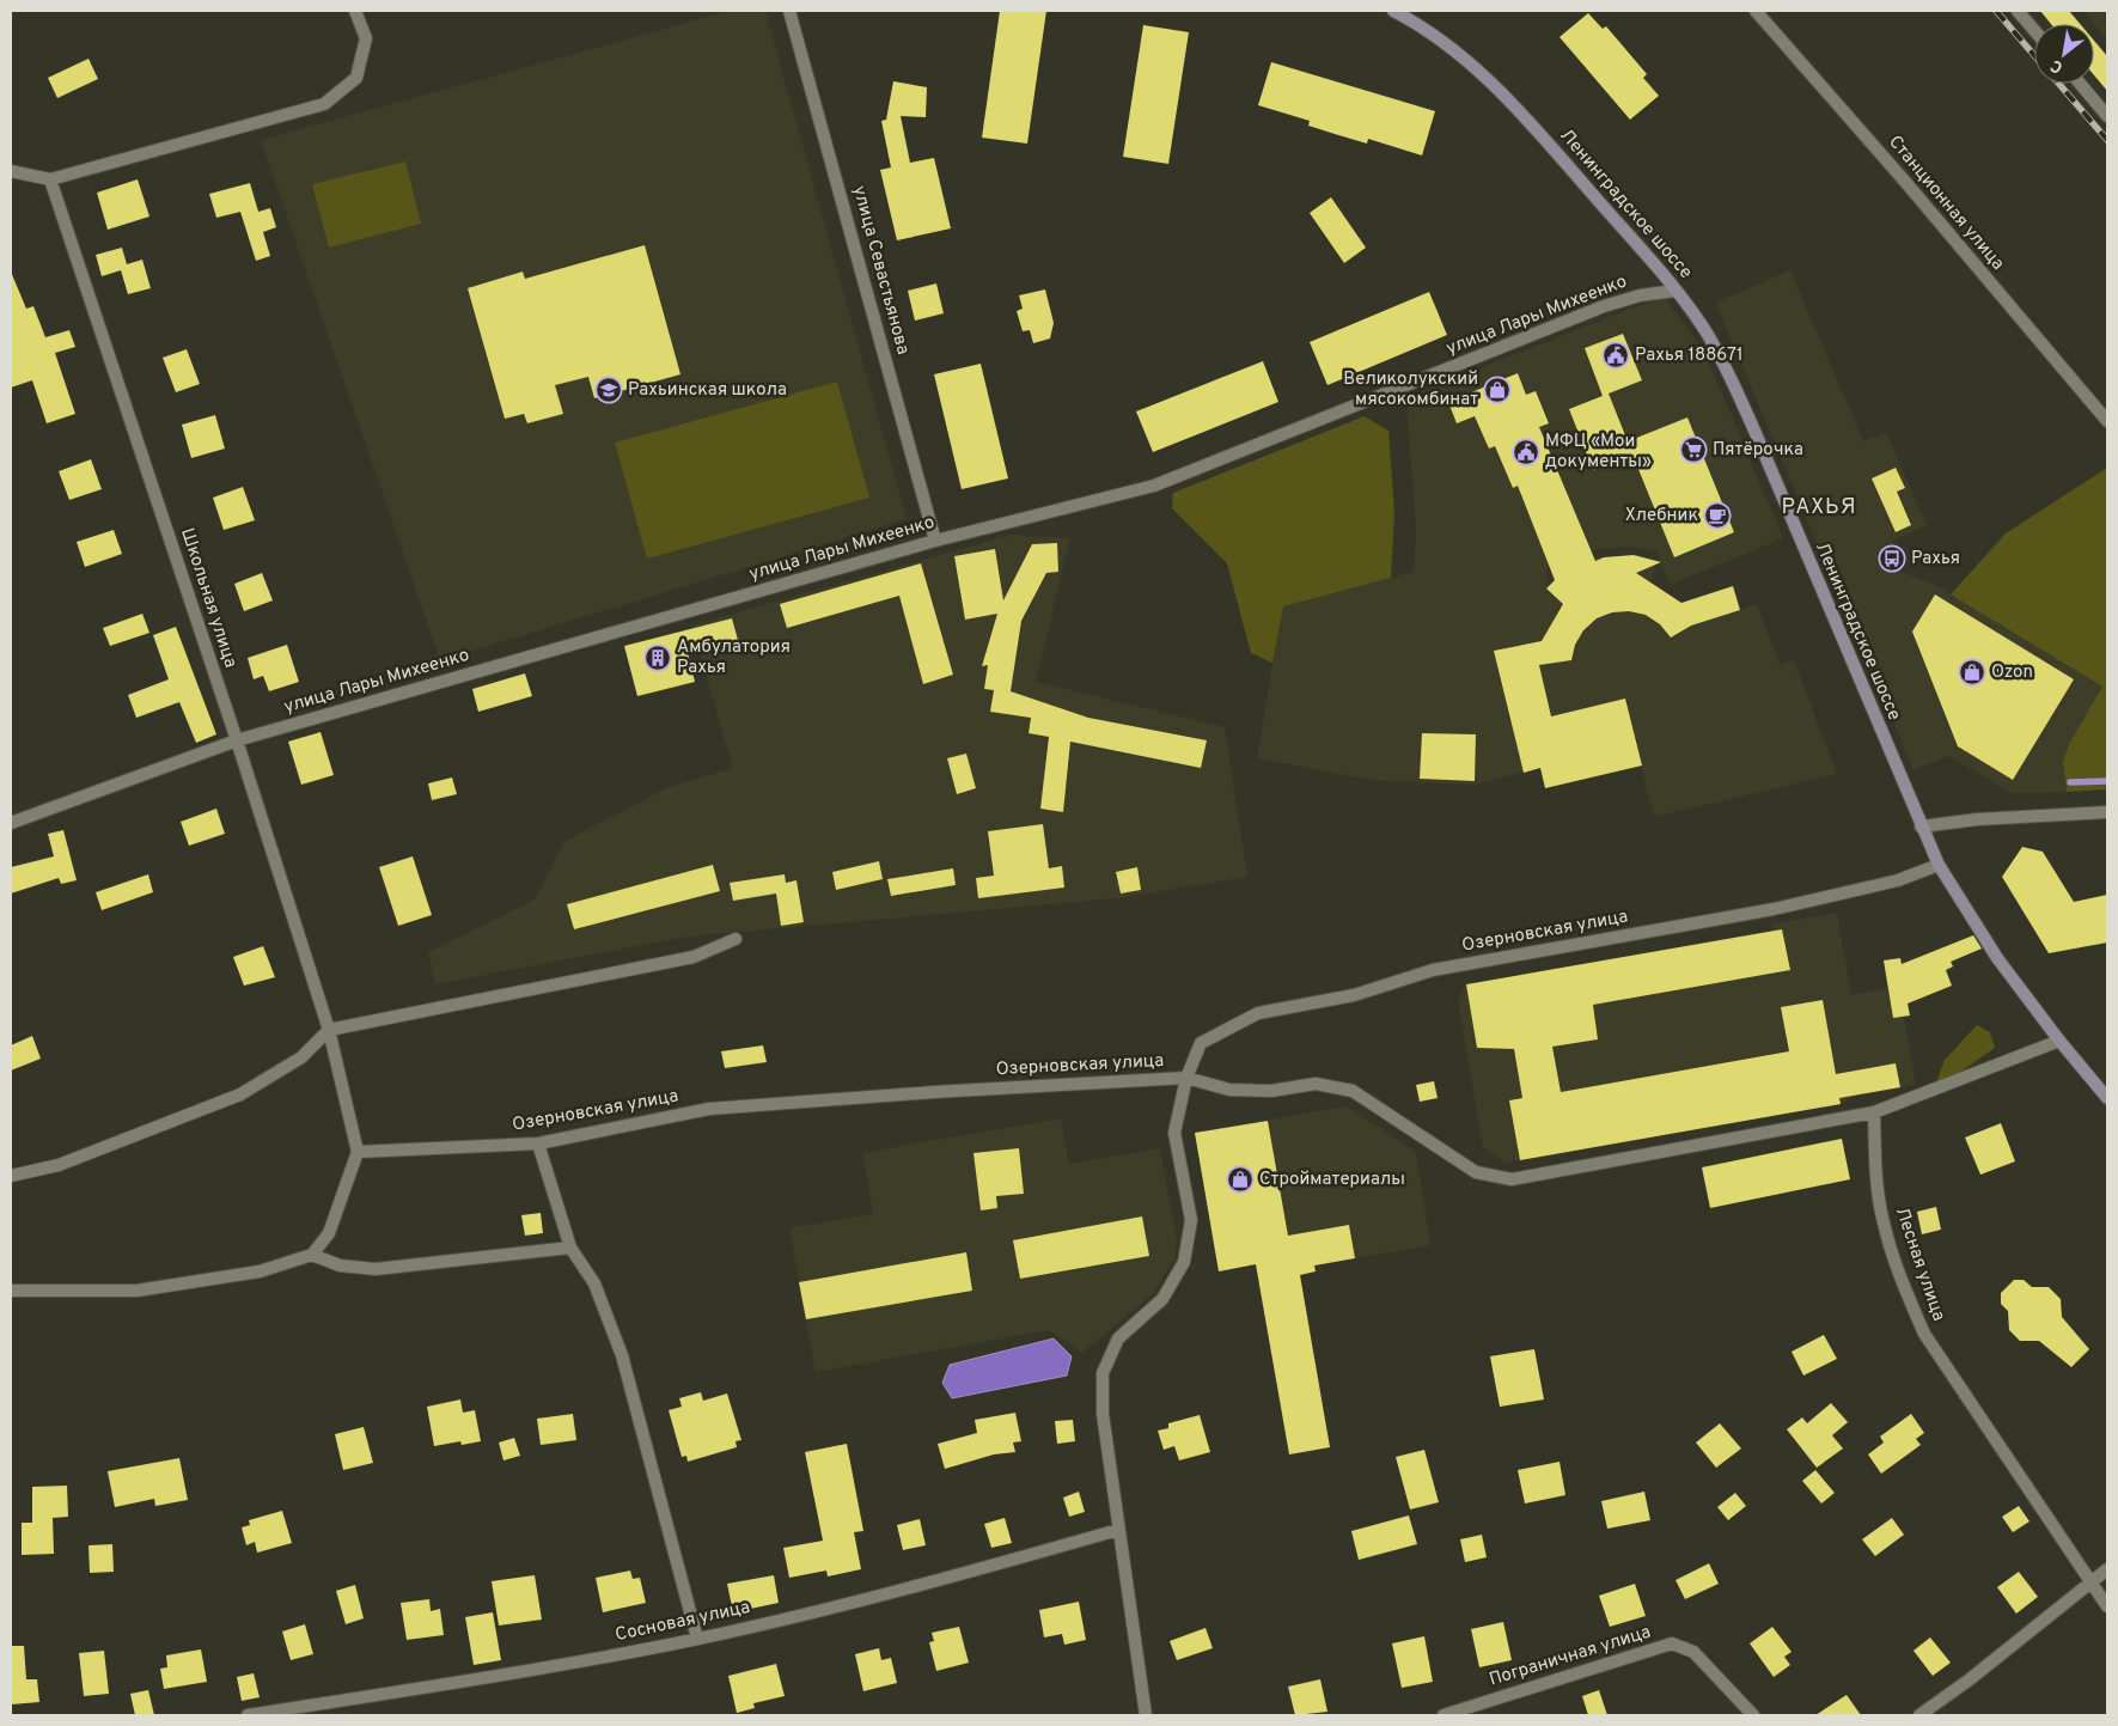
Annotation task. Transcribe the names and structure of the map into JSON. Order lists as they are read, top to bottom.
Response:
{
  "streets": {
    "street": [
      "Станционная улица",
      "Ленинградское шоссе",
      "улица Севастьянова",
      "улица Лары Михеенко",
      "Школьная улица",
      "Озерновская улица",
      "Лесная улица",
      "Сосновая улица",
      "Пограничная улица"
    ]
  },
  "crossings": [
    ["Ленинградское шоссе", "улица Лары Михеенко"],
    ["Ленинградское шоссе", "Озерновская улица"],
    ["улица Севастьянова", "улица Лары Михеенко"],
    ["улица Лары Михеенко", "Школьная улица"],
    ["Школьная улица", "Озерновская улица"],
    ["Озерновская улица", "Лесная улица"]
  ],
  "districts": ["РАХЬЯ"],
  "places": {
    "public building": ["Рахья 188671", "МФЦ «Мои документы»"],
    "school or university": ["Рахьинская школа"],
    "shop": ["Великолукский мясокомбинат", "Ozon", "Стройматериалы"],
    "supermarket": ["Пятёрочка"],
    "cafe": ["Хлебник"],
    "bus stop": ["Рахья"],
    "building": ["Амбулатория Рахья"]
  },
  "north": "bottom left"
}
